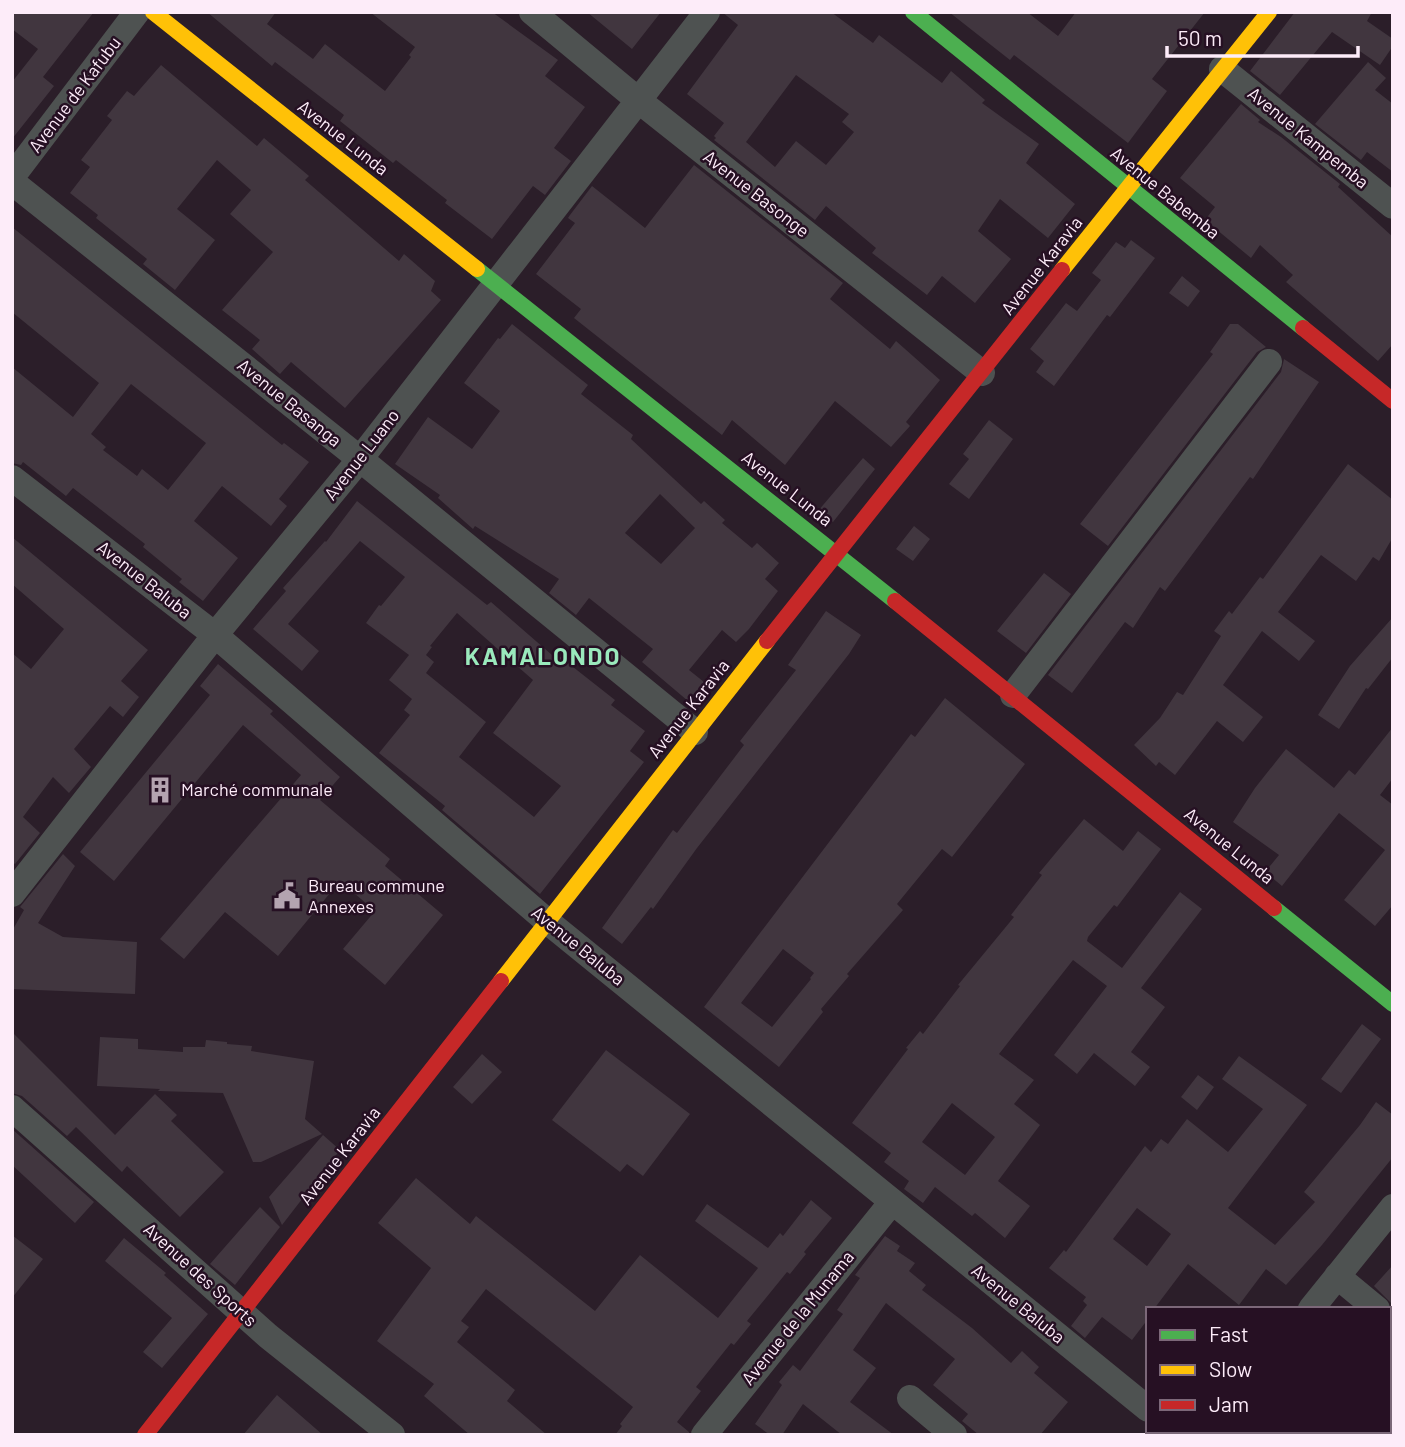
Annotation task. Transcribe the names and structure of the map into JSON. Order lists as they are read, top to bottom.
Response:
{
  "streets": {
    "street": [
      "Avenue de Kafubu",
      "Avenue Lunda",
      "Avenue Kampemba",
      "Avenue Babemba",
      "Avenue Basonge",
      "Avenue Karavia",
      "Avenue Basanga",
      "Avenue Luano",
      "Avenue Baluba",
      "Avenue des Sports",
      "Avenue de la Munama"
    ]
  },
  "crossings": [
    ["Avenue de Kafubu", "Avenue Basanga"],
    ["Avenue Lunda", "Avenue Karavia"],
    ["Avenue Lunda", "Avenue Luano"],
    ["Avenue Kampemba", "Avenue Karavia"],
    ["Avenue Babemba", "Avenue Karavia"],
    ["Avenue Basonge", "Avenue Karavia"],
    ["Avenue Basonge", "Avenue Luano"],
    ["Avenue Karavia", "Avenue Basanga"],
    ["Avenue Karavia", "Avenue Baluba"],
    ["Avenue Karavia", "Avenue des Sports"],
    ["Avenue Basanga", "Avenue Luano"],
    ["Avenue Luano", "Avenue Baluba"],
    ["Avenue Baluba", "Avenue de la Munama"]
  ],
  "districts": ["KAMALONDO"],
  "places": {
    "building": ["Marché communale"],
    "public building": ["Bureau commune Annexes"]
  },
  "legend": ["Fast", "Slow", "Jam"],
  "scale_bar": "50 m"
}
